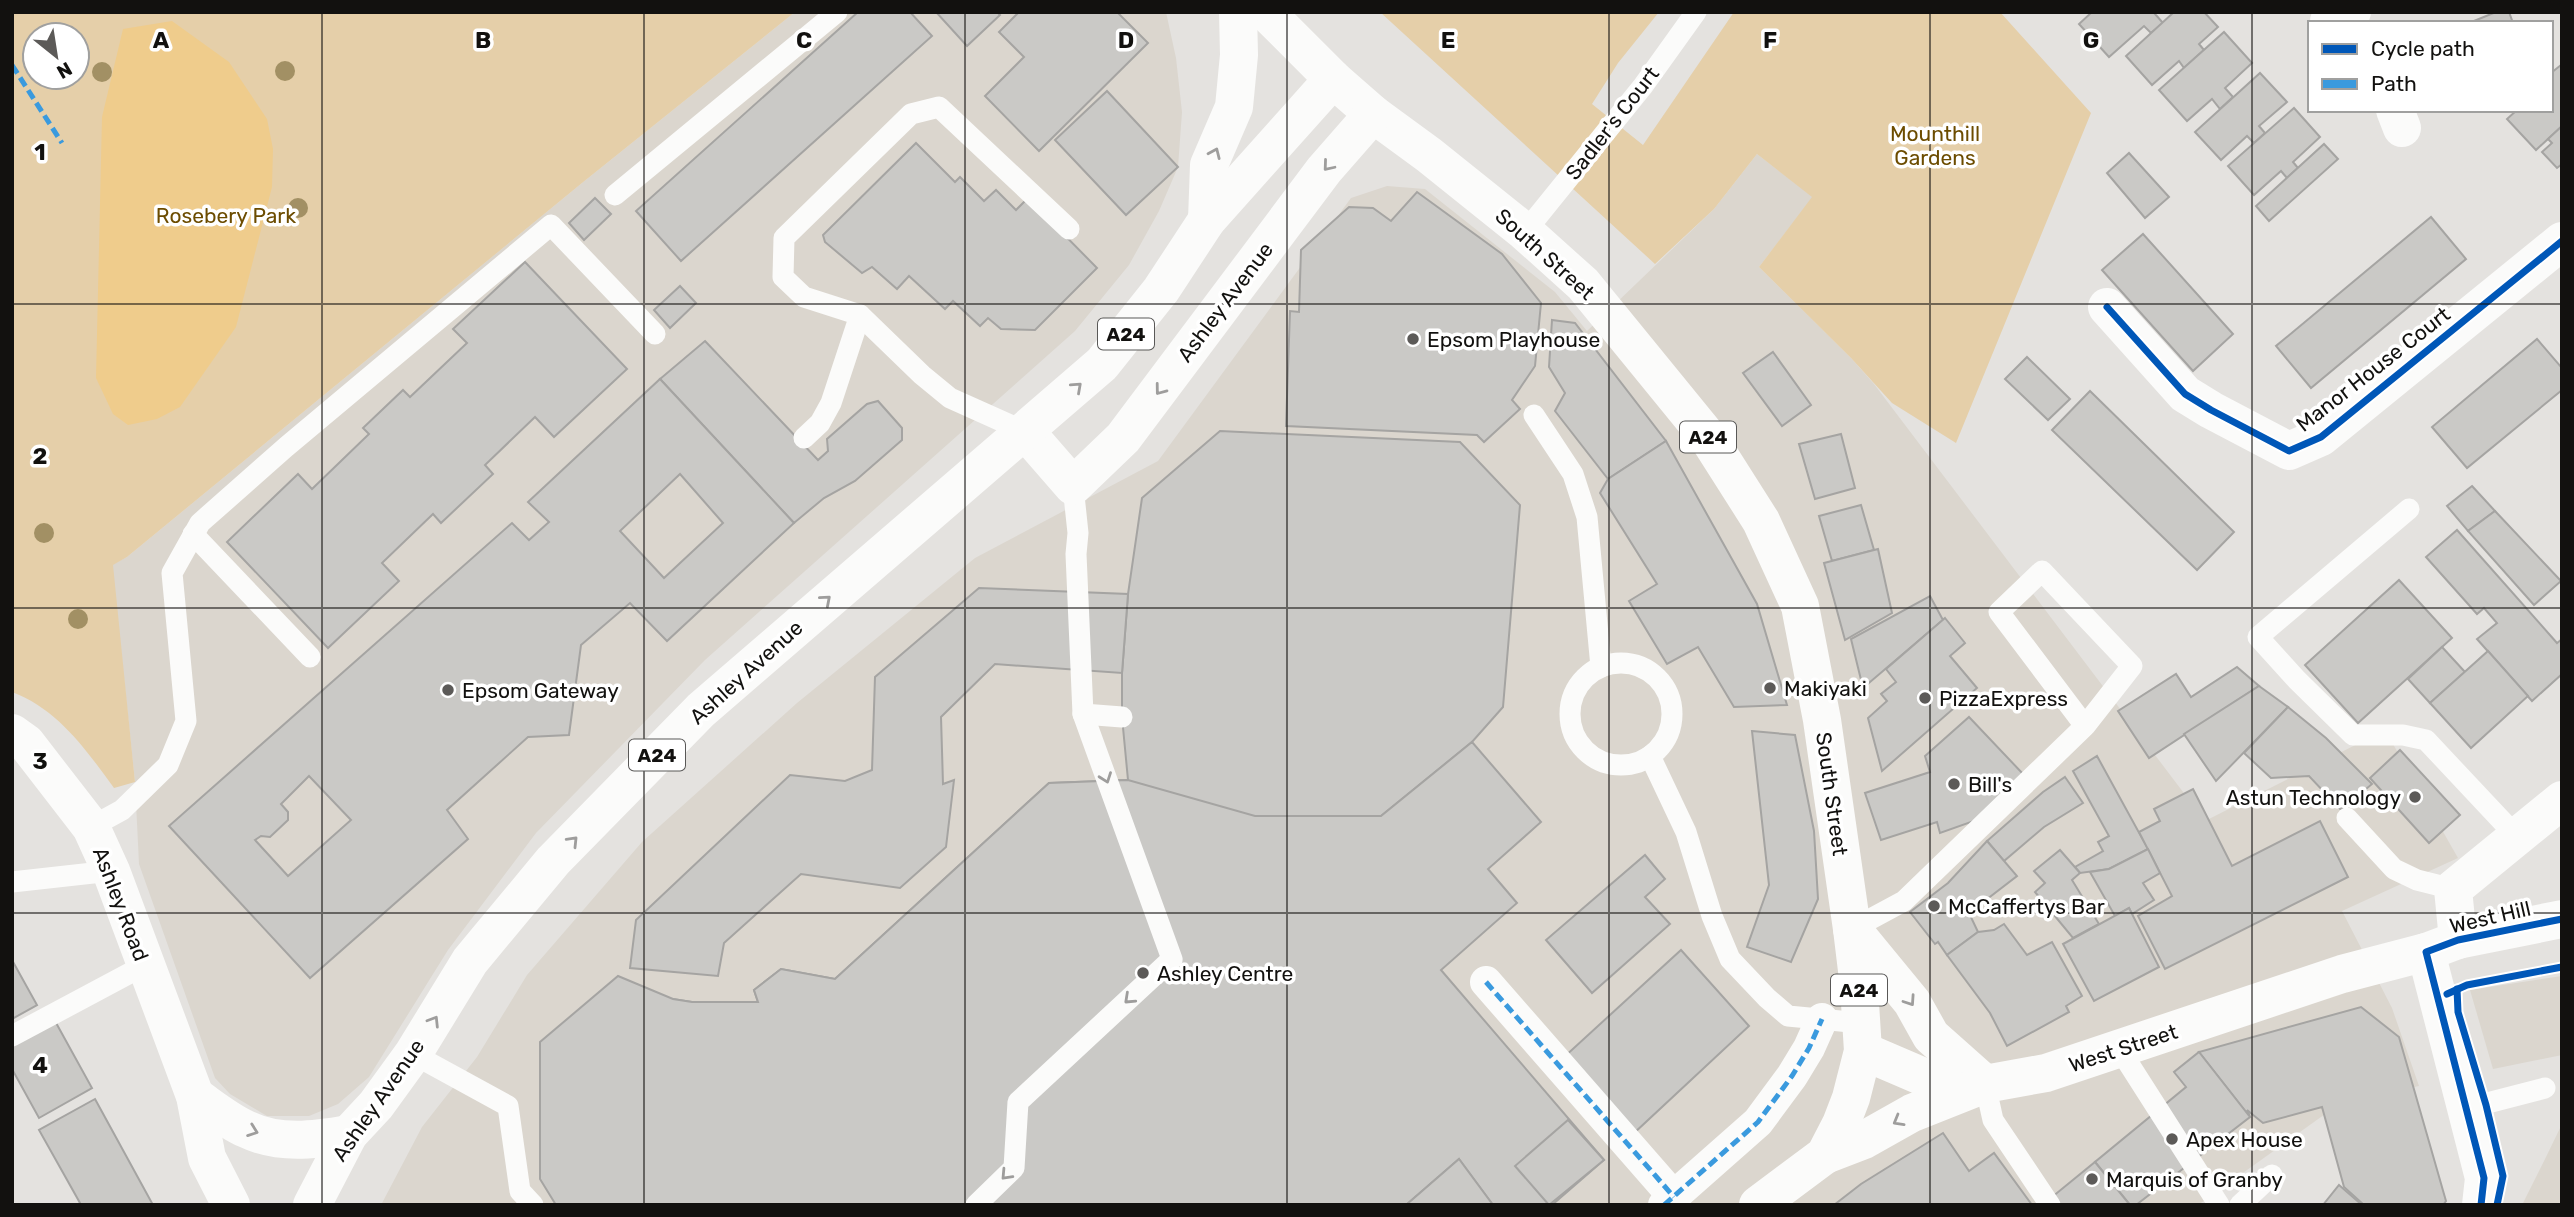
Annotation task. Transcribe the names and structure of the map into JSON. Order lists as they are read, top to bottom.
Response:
{
  "streets": {
    "main road": [
      "South Street",
      "Ashley Avenue",
      "A24",
      "Manor House Court",
      "Ashley Road",
      "West Hill",
      "West Street"
    ],
    "lane": ["Sadler's Court"]
  },
  "crossings": [
    ["Sadler's Court", "South Street"],
    ["South Street", "Ashley Avenue"],
    ["South Street", "A24"],
    ["South Street", "West Street"],
    ["A24", "West Street"],
    ["West Hill", "West Street"]
  ],
  "parks": ["Mounthill Gardens", "Rosebery Park"],
  "places": [
    "Epsom Playhouse",
    "Makiyaki",
    "Epsom Gateway",
    "PizzaExpress",
    "Bill's",
    "Astun Technology",
    "McCaffertys Bar",
    "Ashley Centre",
    "Apex House",
    "Marquis of Granby"
  ],
  "legend": ["Cycle path", "Path"],
  "north": "bottom right",
  "grid": {
    "columns": [
      "A",
      "B",
      "C",
      "D",
      "E",
      "F",
      "G"
    ],
    "rows": [
      "1",
      "2",
      "3",
      "4"
    ]
  }
}
